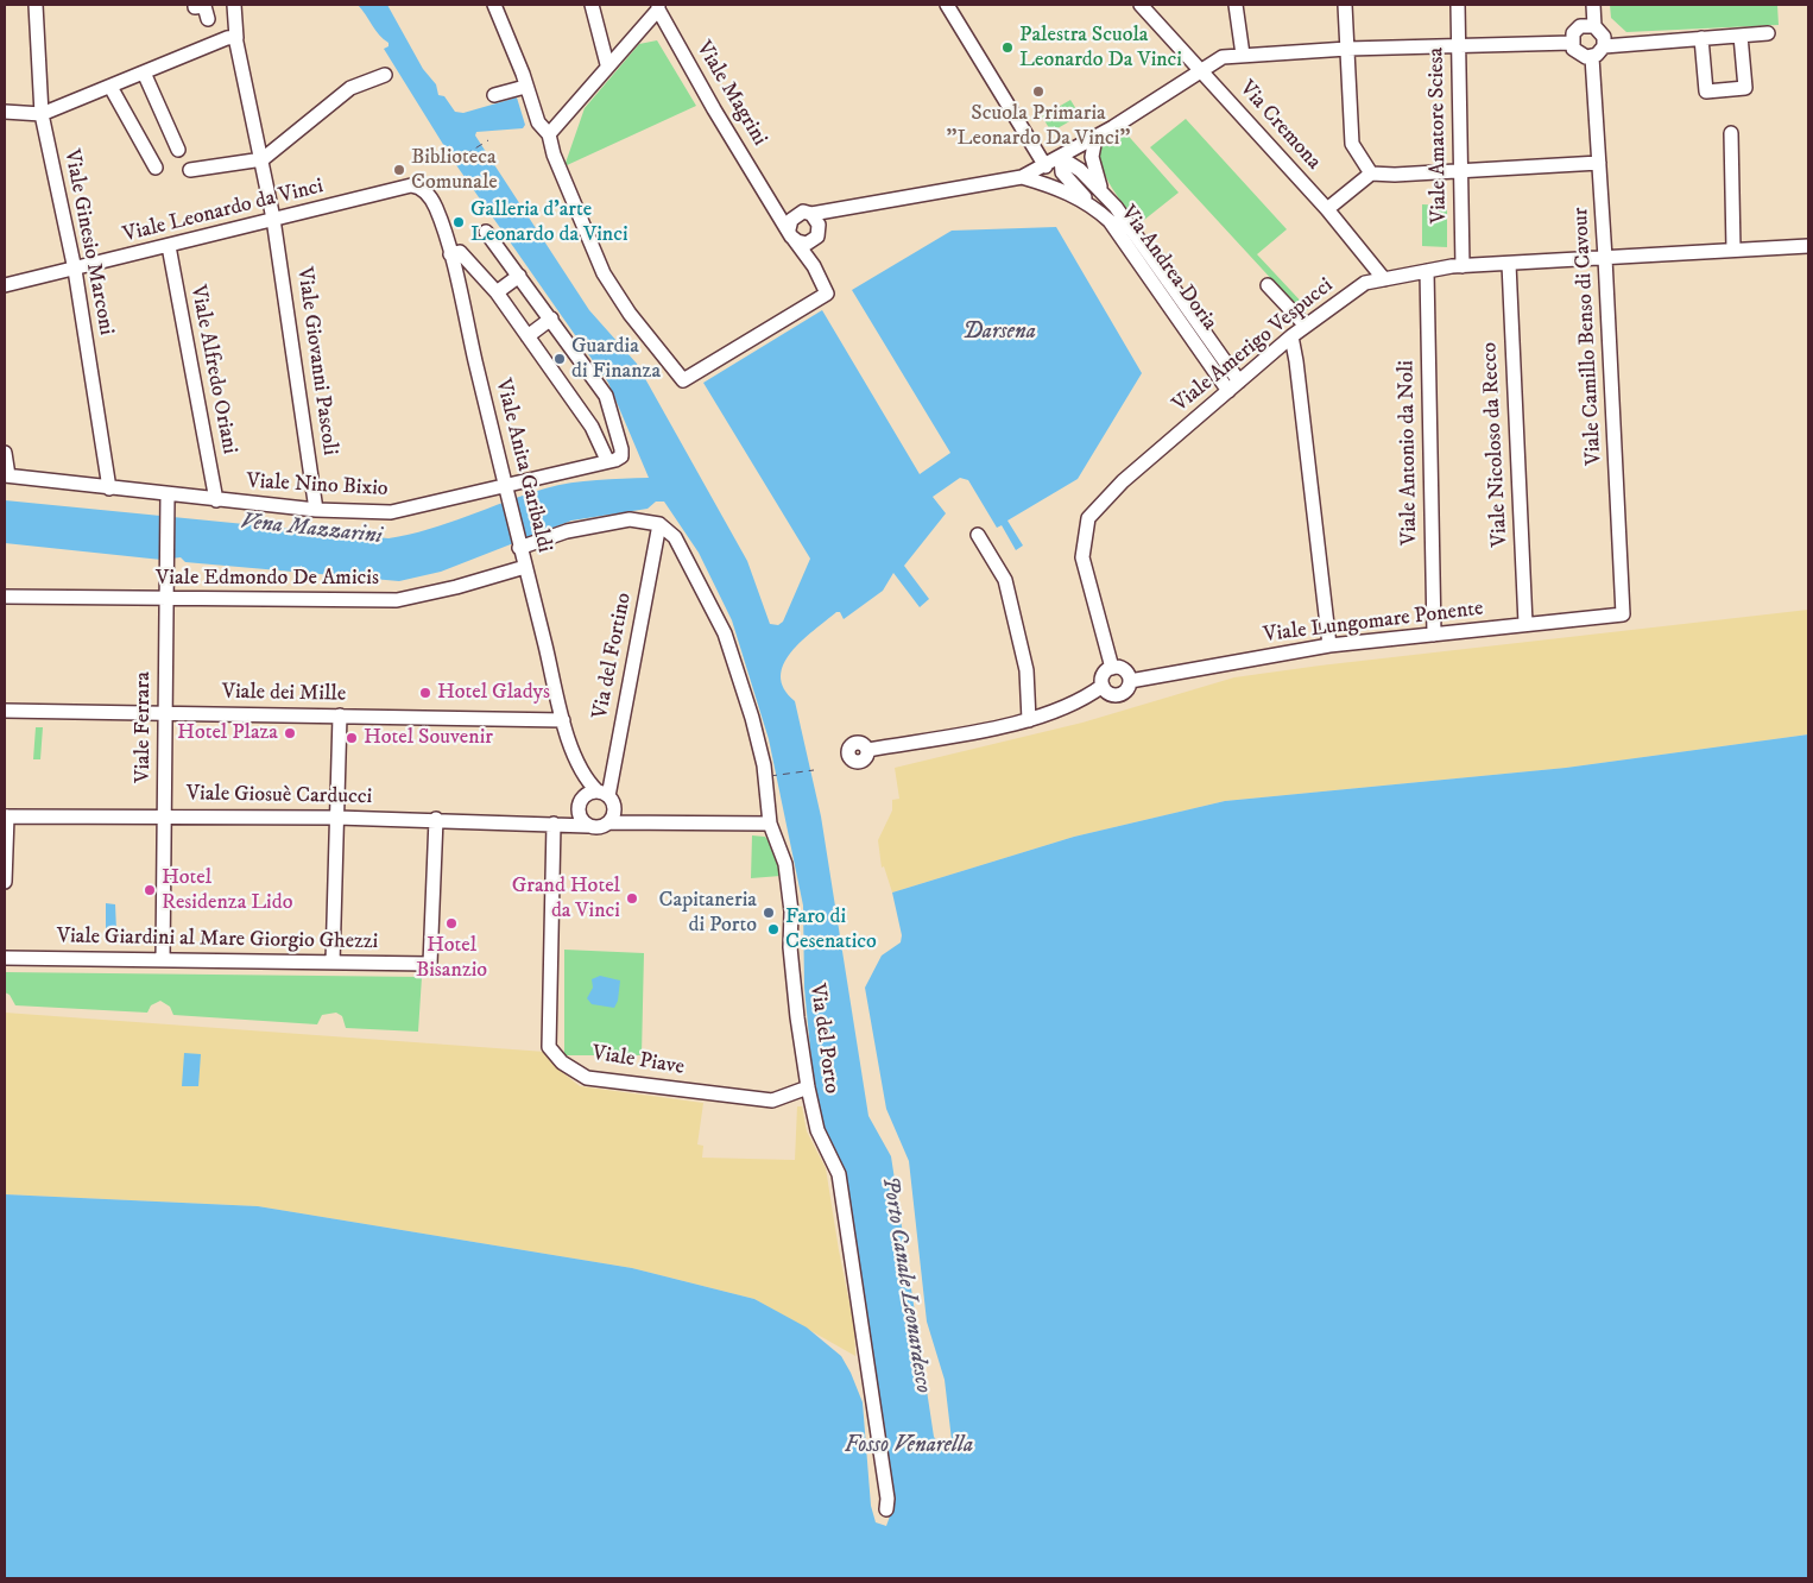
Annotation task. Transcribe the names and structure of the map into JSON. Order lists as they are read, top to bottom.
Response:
{
  "streets": {
    "street": [
      "Viale Magrini",
      "Via Cremona",
      "Viale Amatore Sciesa",
      "Viale Leonardo da Vinci",
      "Viale Ginesio Marconi",
      "Via Andrea Doria",
      "Viale Camillo Benso di Cavour",
      "Viale Amerigo Vespucci",
      "Viale Giovanni Pascoli",
      "Viale Alfredo Oriani",
      "Viale Nicoloso da Recco",
      "Viale Antonio da Noli",
      "Viale Anita Garibaldi",
      "Viale Nino Bixio",
      "Viale Edmondo De Amicis",
      "Viale Lungomare Ponente",
      "Via del Fortino",
      "Viale dei Mille",
      "Viale Ferrara",
      "Viale Giosuè Carducci",
      "Viale Giardini al Mare Giorgio Ghezzi",
      "Via del Porto",
      "Viale Piave"
    ]
  },
  "crossings": [
    ["Via Cremona", "Viale Amerigo Vespucci"],
    ["Viale Amatore Sciesa", "Viale Amerigo Vespucci"],
    ["Viale Leonardo da Vinci", "Viale Ginesio Marconi"],
    ["Viale Leonardo da Vinci", "Viale Giovanni Pascoli"],
    ["Viale Leonardo da Vinci", "Viale Alfredo Oriani"],
    ["Viale Leonardo da Vinci", "Viale Anita Garibaldi"],
    ["Viale Ginesio Marconi", "Viale Nino Bixio"],
    ["Via Andrea Doria", "Viale Amerigo Vespucci"],
    ["Viale Camillo Benso di Cavour", "Viale Amerigo Vespucci"],
    ["Viale Camillo Benso di Cavour", "Viale Lungomare Ponente"],
    ["Viale Amerigo Vespucci", "Viale Nicoloso da Recco"],
    ["Viale Amerigo Vespucci", "Viale Antonio da Noli"],
    ["Viale Amerigo Vespucci", "Viale Lungomare Ponente"],
    ["Viale Giovanni Pascoli", "Viale Nino Bixio"],
    ["Viale Alfredo Oriani", "Viale Nino Bixio"],
    ["Viale Nicoloso da Recco", "Viale Lungomare Ponente"],
    ["Viale Antonio da Noli", "Viale Lungomare Ponente"],
    ["Viale Anita Garibaldi", "Viale Nino Bixio"],
    ["Viale Anita Garibaldi", "Viale Edmondo De Amicis"],
    ["Viale Anita Garibaldi", "Via del Fortino"],
    ["Viale Anita Garibaldi", "Viale dei Mille"],
    ["Viale Anita Garibaldi", "Viale Giosuè Carducci"],
    ["Viale Nino Bixio", "Viale Ferrara"],
    ["Viale Edmondo De Amicis", "Viale Ferrara"],
    ["Via del Fortino", "Viale Giosuè Carducci"],
    ["Via del Fortino", "Via del Porto"],
    ["Viale dei Mille", "Viale Ferrara"],
    ["Viale Ferrara", "Viale Giosuè Carducci"],
    ["Viale Ferrara", "Viale Giardini al Mare Giorgio Ghezzi"],
    ["Viale Giosuè Carducci", "Viale Giardini al Mare Giorgio Ghezzi"],
    ["Viale Giosuè Carducci", "Viale Piave"],
    ["Via del Porto", "Viale Piave"]
  ],
  "water": [
    "Darsena",
    "Vena Mazzarini",
    "Porto Canale Leonardesco",
    "Fosso Venarella"
  ],
  "places": [
    "Palestra Scuola Leonardo Da Vinci",
    "Scuola Primaria \"Leonardo Da Vinci\"",
    "Biblioteca Comunale",
    "Galleria d'arte Leonardo da Vinci",
    "Guardia di Finanza",
    "Hotel Gladys",
    "Hotel Plaza",
    "Hotel Souvenir",
    "Hotel Residenza Lido",
    "Grand Hotel da Vinci",
    "Capitaneria di Porto",
    "Hotel Bisanzio",
    "Faro di Cesenatico"
  ]
}
